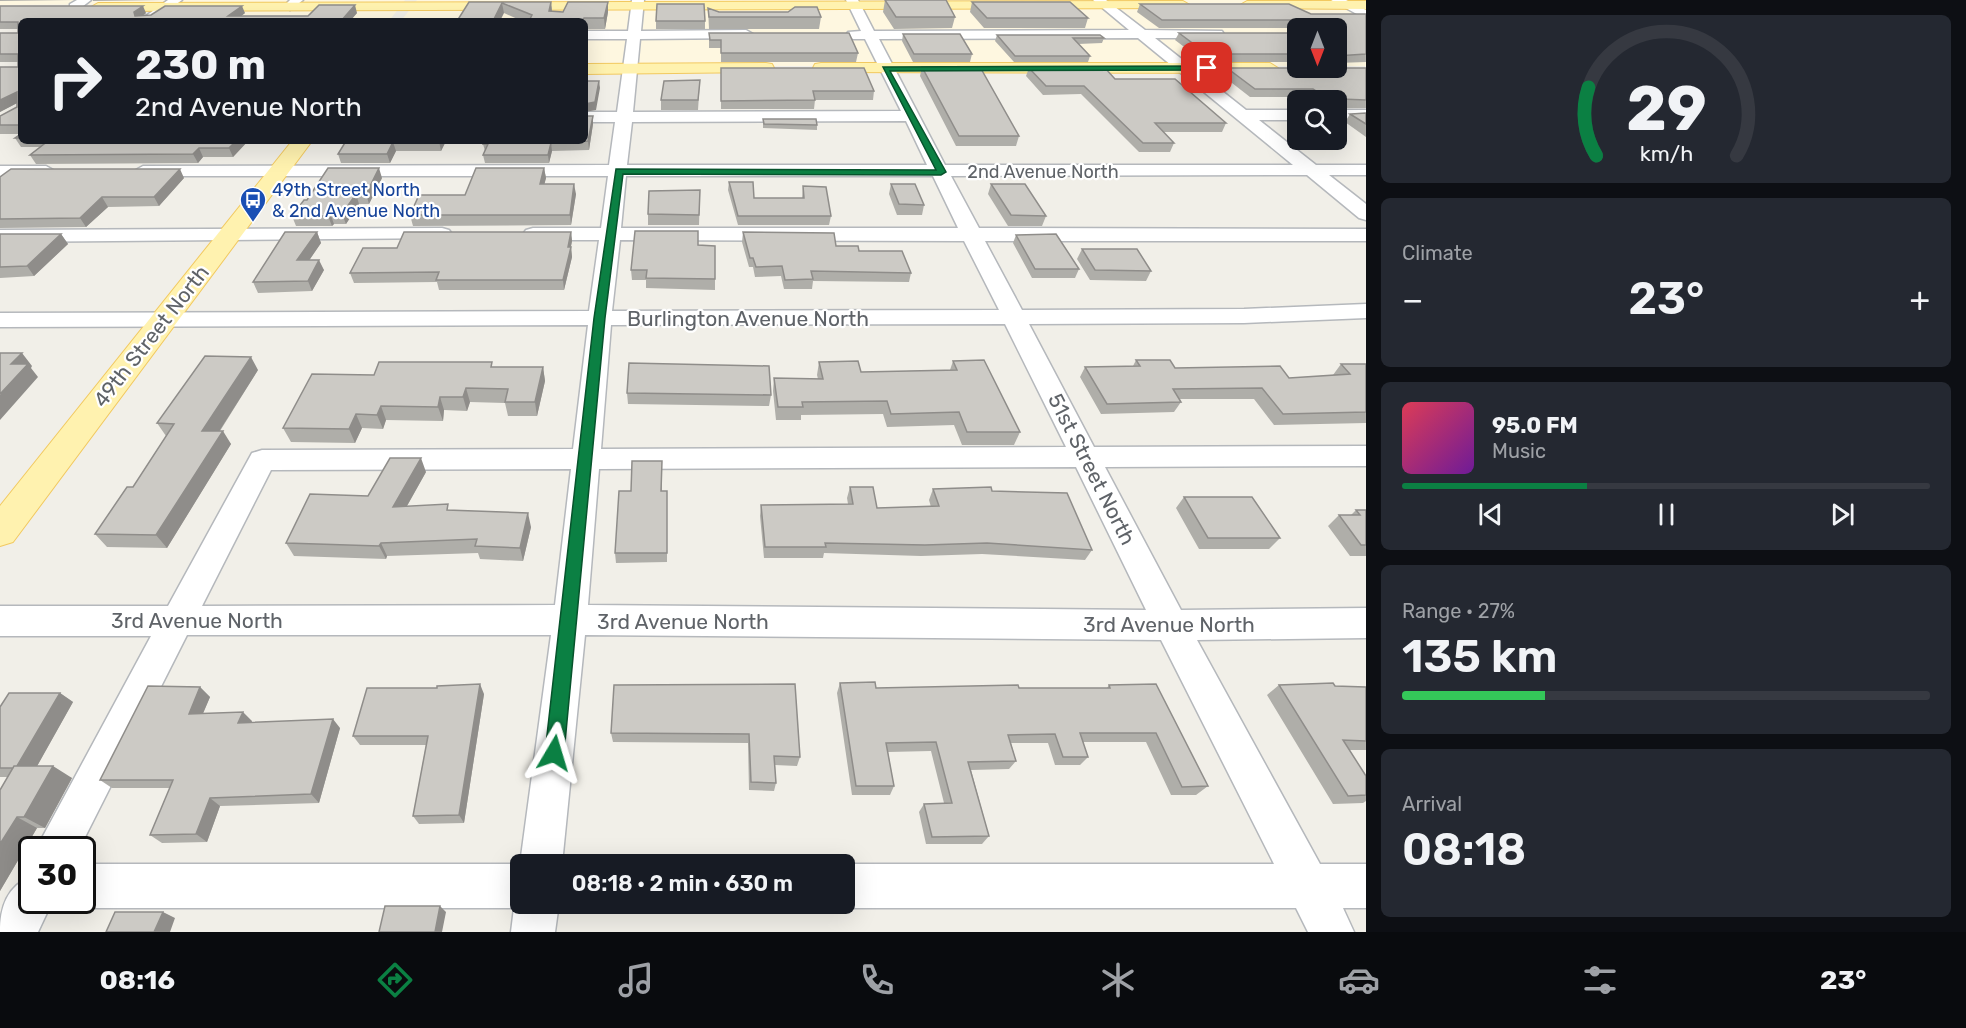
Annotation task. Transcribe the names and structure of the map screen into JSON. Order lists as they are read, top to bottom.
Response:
{
  "streets": {
    "main road": ["49th Street North"],
    "street": [
      "2nd Avenue North",
      "Burlington Avenue North",
      "51st Street North",
      "3rd Avenue North"
    ]
  },
  "crossings": [
    ["2nd Avenue North", "49th Street North"],
    ["2nd Avenue North", "51st Street North"],
    ["Burlington Avenue North", "49th Street North"],
    ["Burlington Avenue North", "51st Street North"],
    ["51st Street North", "3rd Avenue North"]
  ],
  "places": {
    "bus stop": ["49th Street North & 2nd Avenue North"]
  },
  "north": "bottom",
  "page": {
    "turn": ["230 m", "2nd Avenue North"],
    "tile": [
      "Climate",
      ["Range · 27%", "135 km"],
      ["Arrival", "08:18"]
    ],
    "heat": ["−", "23°", "+"],
    "song": ["95.0 FM", "Music"],
    "limit": "30",
    "trip": "08:18 · 2 min · 630 m",
    "tabs": ["08:16", "23°"],
    "gauge": ["29", "km/h"]
  }
}
